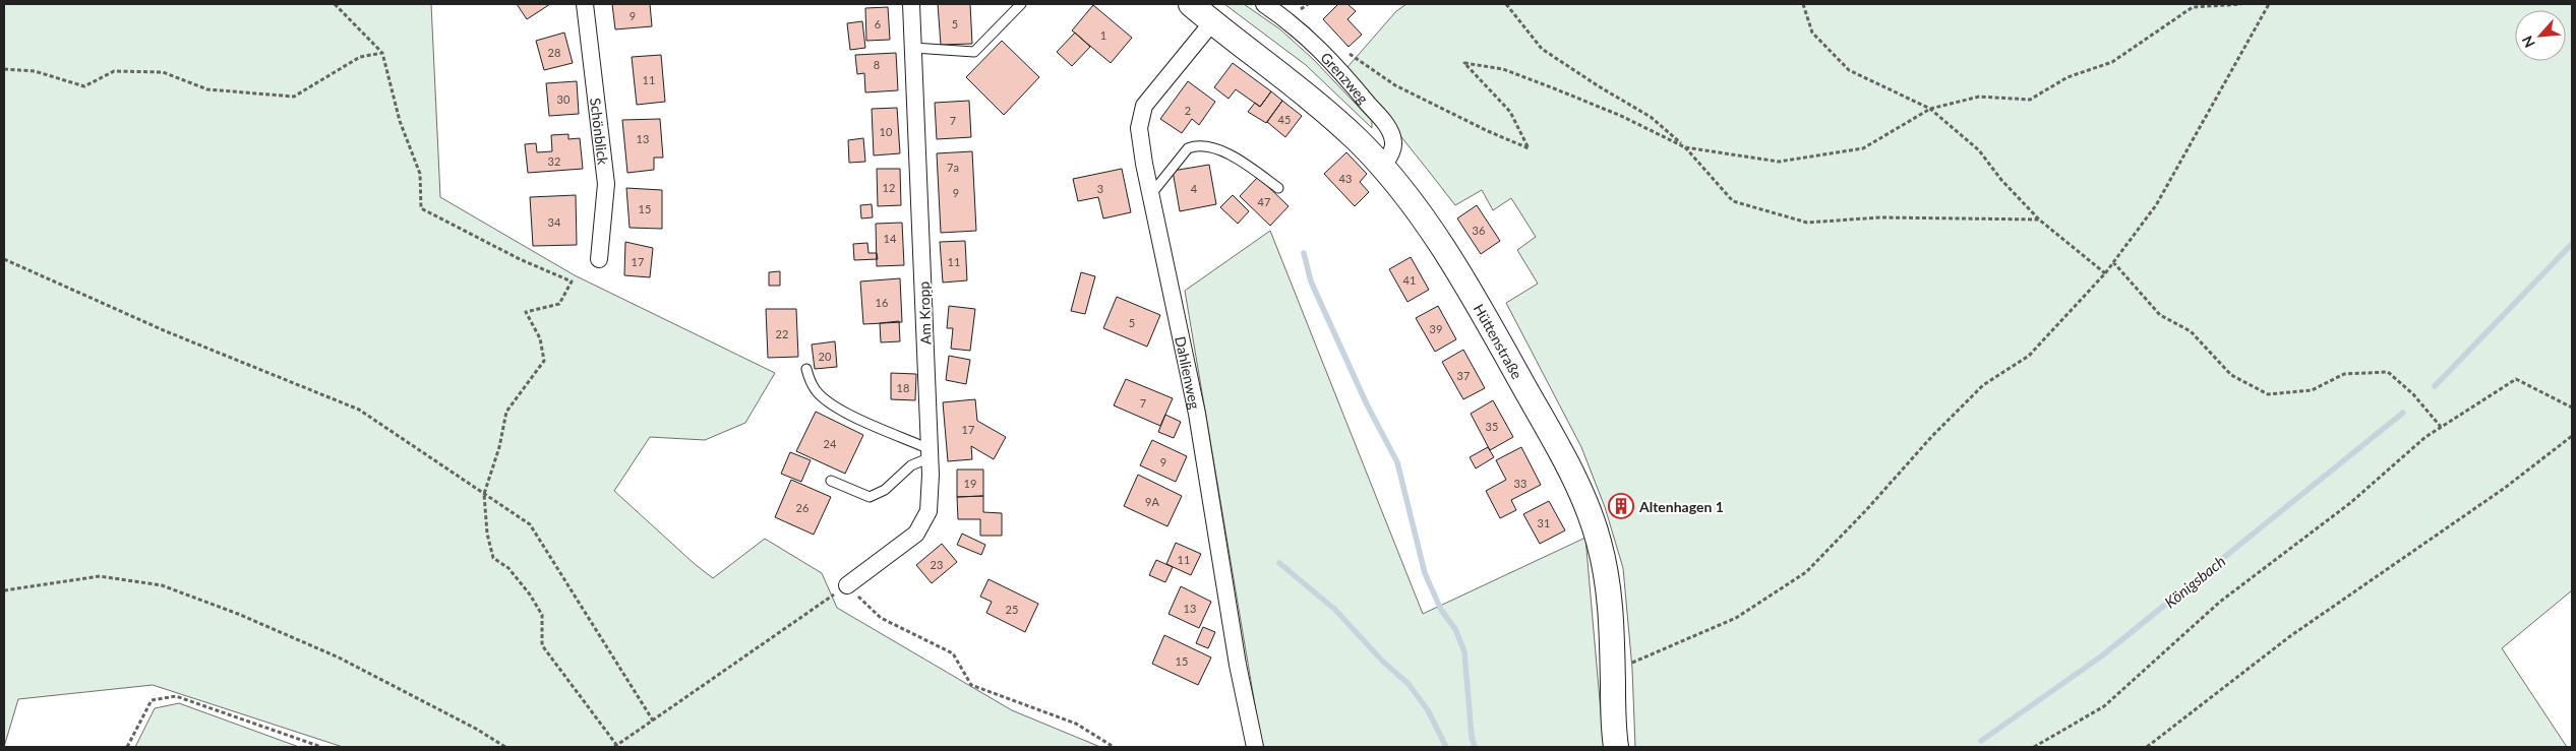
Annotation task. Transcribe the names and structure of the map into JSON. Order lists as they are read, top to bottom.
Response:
{
  "streets": {
    "main road": ["Hüttenstraße"],
    "street": [
      "Grenzweg",
      "Schönblick",
      "Am Kropp",
      "Dahlienweg"
    ]
  },
  "crossings": [
    ["Grenzweg", "Hüttenstraße"],
    ["Hüttenstraße", "Dahlienweg"]
  ],
  "water": ["Königsbach"],
  "places": {
    "building": ["Altenhagen 1"]
  },
  "house_numbers": [
    "9",
    "6",
    "5",
    "1",
    "28",
    "8",
    "11",
    "30",
    "2",
    "45",
    "7",
    "10",
    "13",
    "32",
    "7a",
    "43",
    "12",
    "3",
    "4",
    "9",
    "47",
    "15",
    "34",
    "36",
    "14",
    "17",
    "11",
    "41",
    "16",
    "5",
    "39",
    "22",
    "20",
    "37",
    "18",
    "7",
    "35",
    "17",
    "24",
    "9",
    "19",
    "33",
    "9A",
    "26",
    "31",
    "11",
    "23",
    "13",
    "25",
    "15"
  ],
  "north": "bottom left"
}
